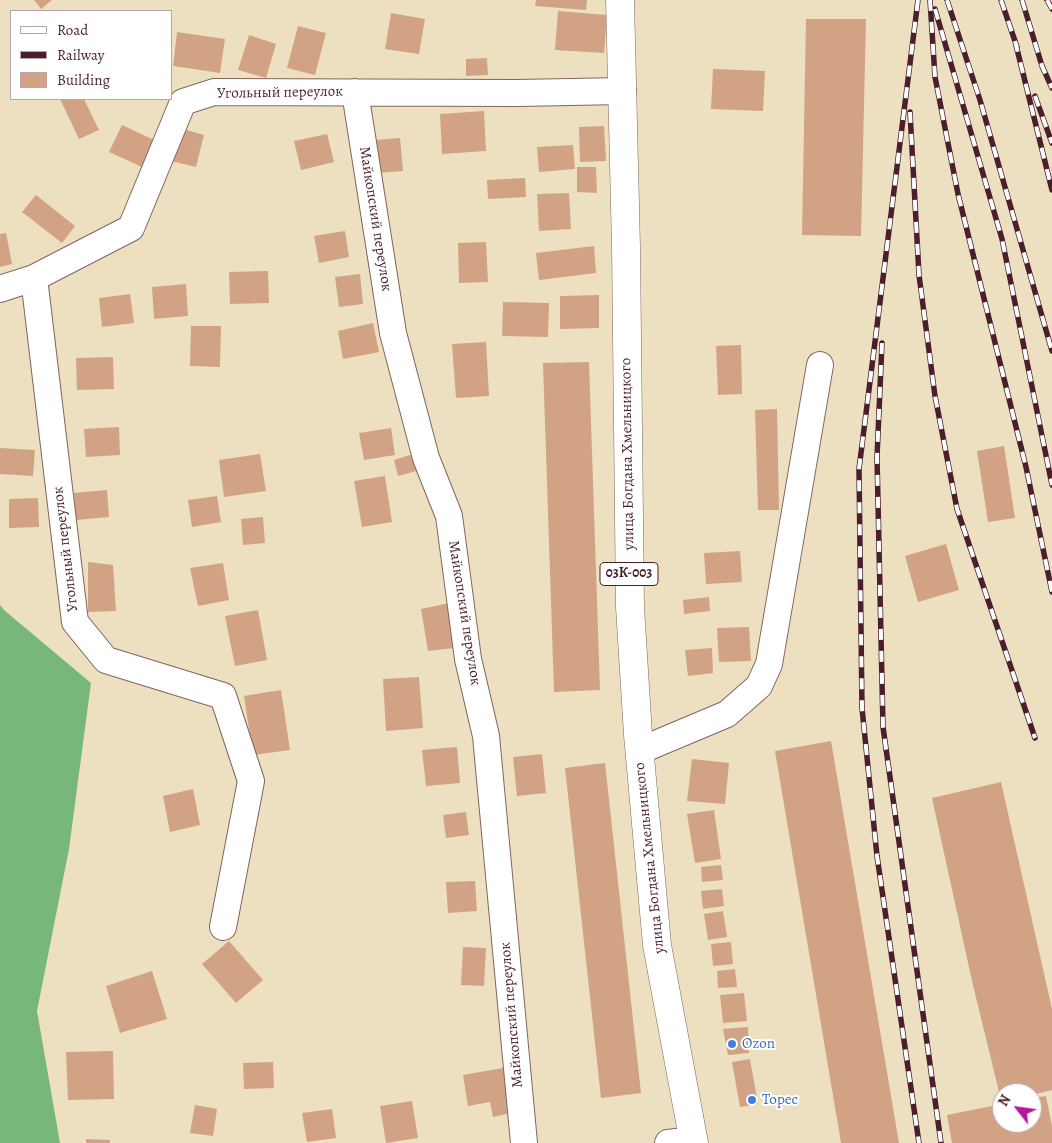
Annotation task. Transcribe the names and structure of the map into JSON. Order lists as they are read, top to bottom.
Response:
{
  "streets": {
    "main road": ["улица Богдана Хмельницкого", "03К-003"],
    "street": ["Угольный переулок", "Майкопский переулок"]
  },
  "crossings": [
    ["Угольный переулок", "Майкопский переулок"],
    ["Угольный переулок", "улица Богдана Хмельницкого"]
  ],
  "places": ["Ozon", "Торес"],
  "legend": ["Road", "Railway", "Building"],
  "north": "top left"
}
